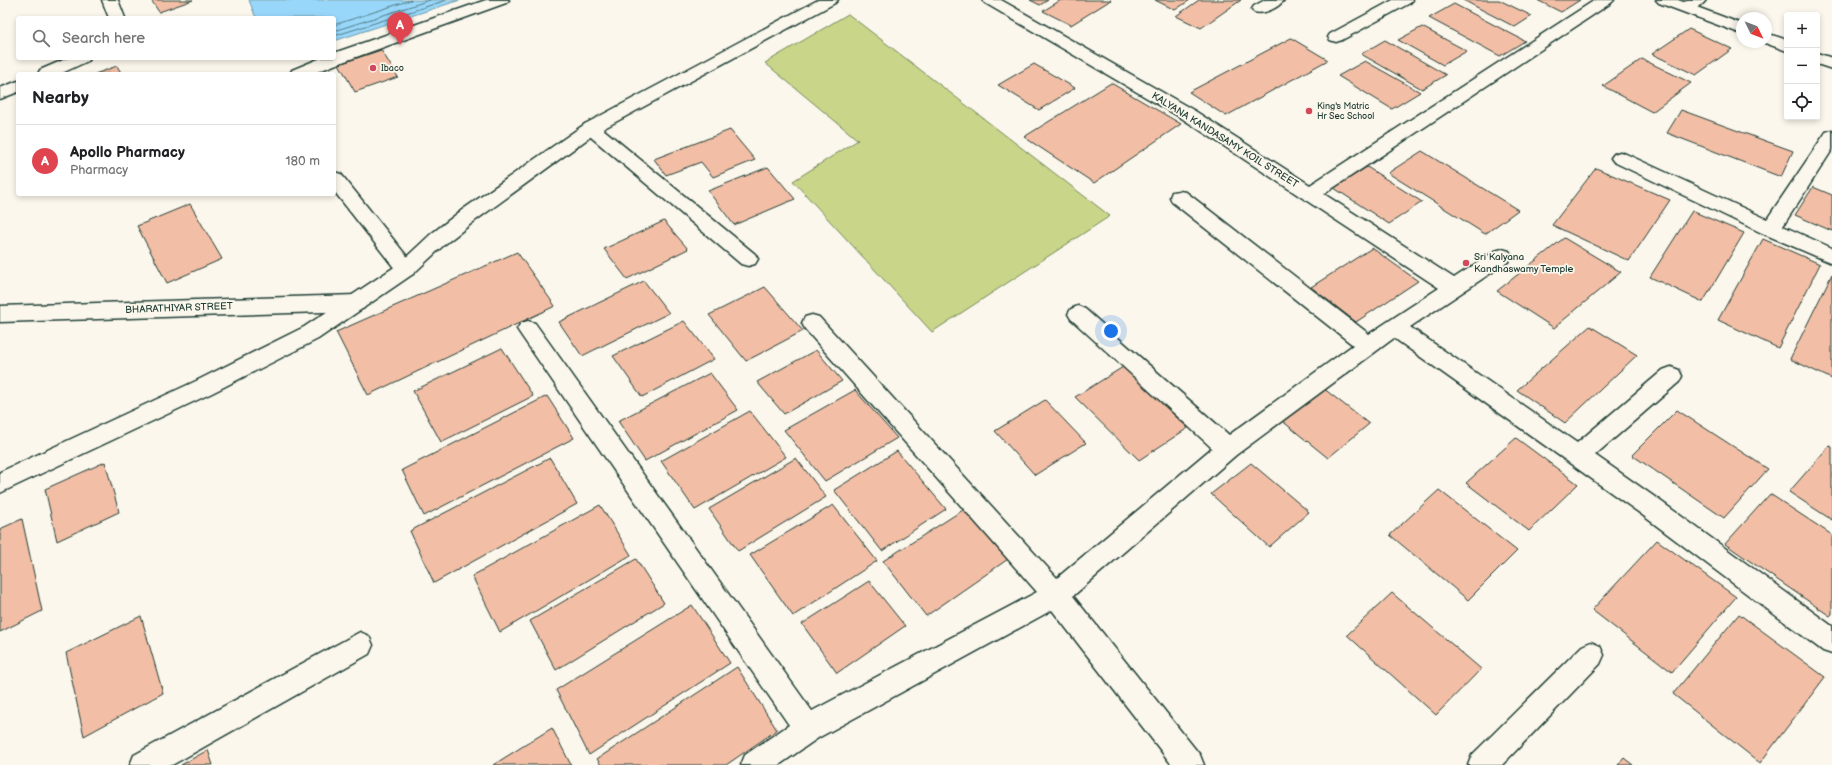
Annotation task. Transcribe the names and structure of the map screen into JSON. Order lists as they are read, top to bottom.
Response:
{
  "streets": {
    "street": ["KALYANA KANDASAMY KOIL STREET", "BHARATHIYAR STREET"]
  },
  "places": ["Ibaco", "King's Matric Hr Sec School", "Sri Kalyana Kandhaswamy Temple"],
  "north": "bottom right",
  "page": {
    "map_buttons": ["+", "−"],
    "pins": "A",
    "search": "Search here",
    "heading": "Nearby",
    "list": [
      {
        "mark": "A",
        "name": "Apollo Pharmacy",
        "note": "Pharmacy",
        "value": "180 m"
      }
    ]
  }
}
